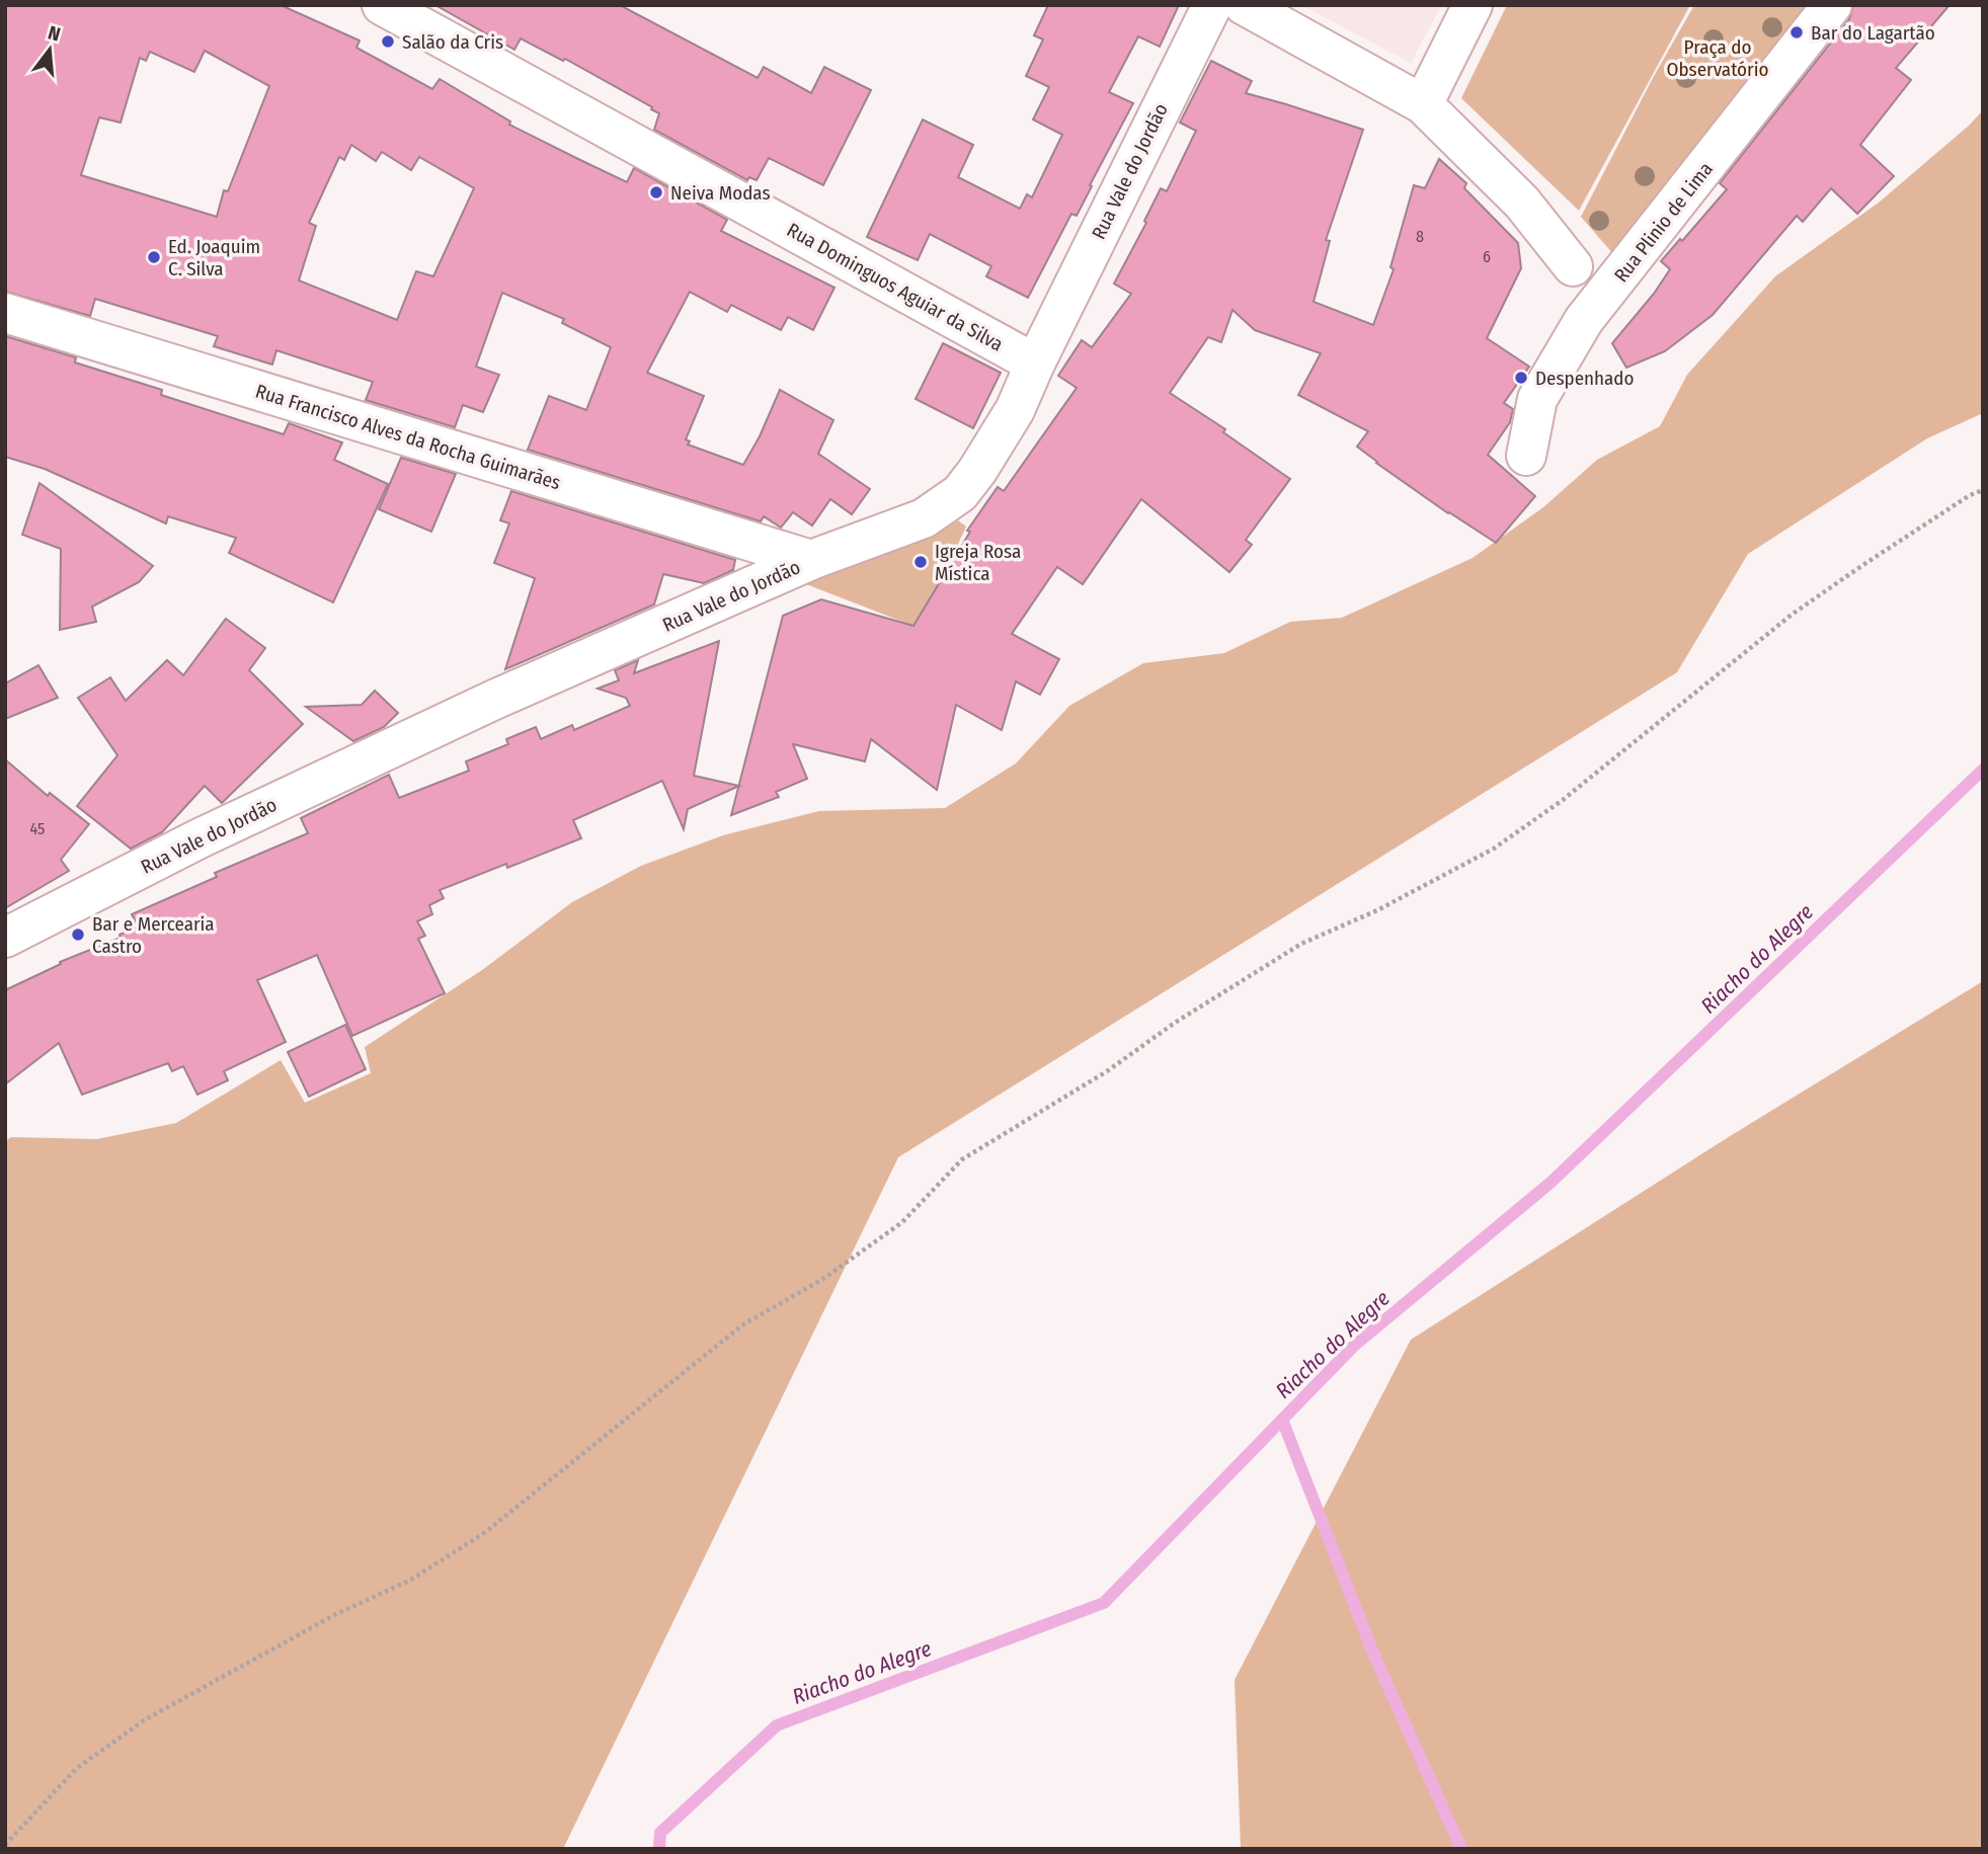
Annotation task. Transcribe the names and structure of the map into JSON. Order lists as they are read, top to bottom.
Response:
{
  "streets": {
    "street": [
      "Rua Vale do Jordão",
      "Rua Plinio de Lima",
      "Rua Dominguos Aguiar da Silva",
      "Rua Francisco Alves da Rocha Guimarães"
    ]
  },
  "crossings": [
    ["Rua Vale do Jordão", "Rua Dominguos Aguiar da Silva"],
    ["Rua Vale do Jordão", "Rua Francisco Alves da Rocha Guimarães"]
  ],
  "water": ["Riacho do Alegre"],
  "parks": ["Praça do Observatório"],
  "places": [
    "Bar do Lagartão",
    "Salão da Cris",
    "Neiva Modas",
    "Ed. Joaquim C. Silva",
    "Despenhado",
    "Igreja Rosa Mística",
    "Bar e Mercearia Castro"
  ],
  "house_numbers": ["8", "6", "45"],
  "north": "top"
}
